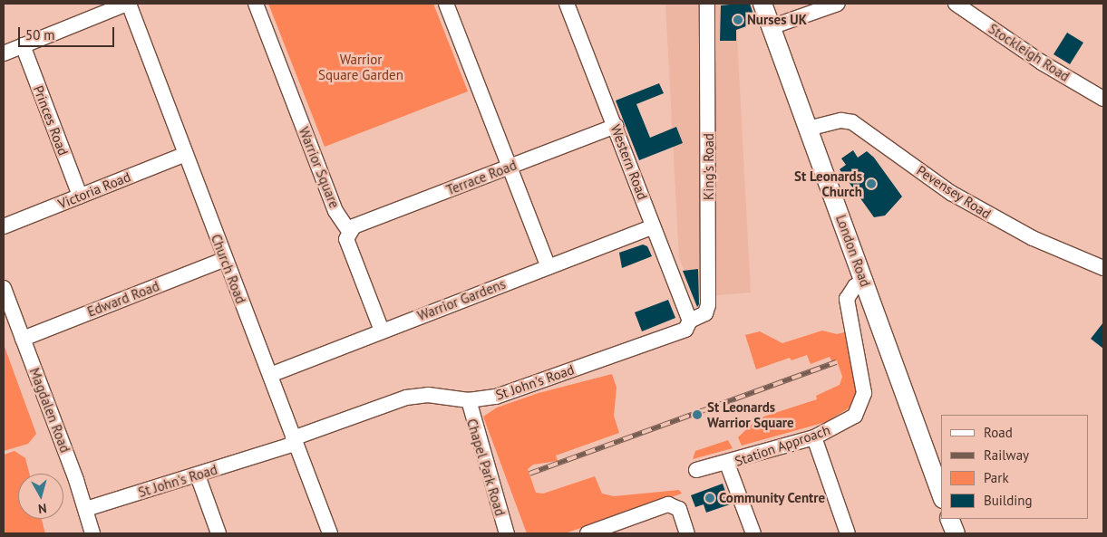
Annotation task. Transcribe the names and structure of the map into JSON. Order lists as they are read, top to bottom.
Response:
{
  "streets": {
    "main road": ["London Road"],
    "street": [
      "Stockleigh Road",
      "Princes Road",
      "Western Road",
      "King's Road",
      "Warrior Square",
      "Terrace Road",
      "Victoria Road",
      "Pevensey Road",
      "Church Road",
      "Edward Road",
      "Warrior Gardens",
      "St John's Road",
      "Magdalen Road",
      "Station Approach",
      "Chapel Park Road"
    ]
  },
  "crossings": [
    ["Princes Road", "Victoria Road"],
    ["Western Road", "King's Road"],
    ["Western Road", "Terrace Road"],
    ["Western Road", "Warrior Gardens"],
    ["Western Road", "St John's Road"],
    ["King's Road", "St John's Road"],
    ["Warrior Square", "Terrace Road"],
    ["Warrior Square", "Warrior Gardens"],
    ["Victoria Road", "Church Road"],
    ["Pevensey Road", "London Road"],
    ["London Road", "Station Approach"],
    ["Church Road", "Edward Road"],
    ["Church Road", "Warrior Gardens"],
    ["Church Road", "St John's Road"],
    ["Edward Road", "Magdalen Road"],
    ["St John's Road", "Magdalen Road"],
    ["St John's Road", "Chapel Park Road"]
  ],
  "parks": ["Warrior Square Garden"],
  "places": [
    "Nurses UK",
    "St Leonards Church",
    "St Leonards Warrior Square",
    "Community Centre"
  ],
  "legend": [
    "Road",
    "Railway",
    "Park",
    "Building"
  ],
  "scale_bar": "50 m",
  "north": "bottom"
}
